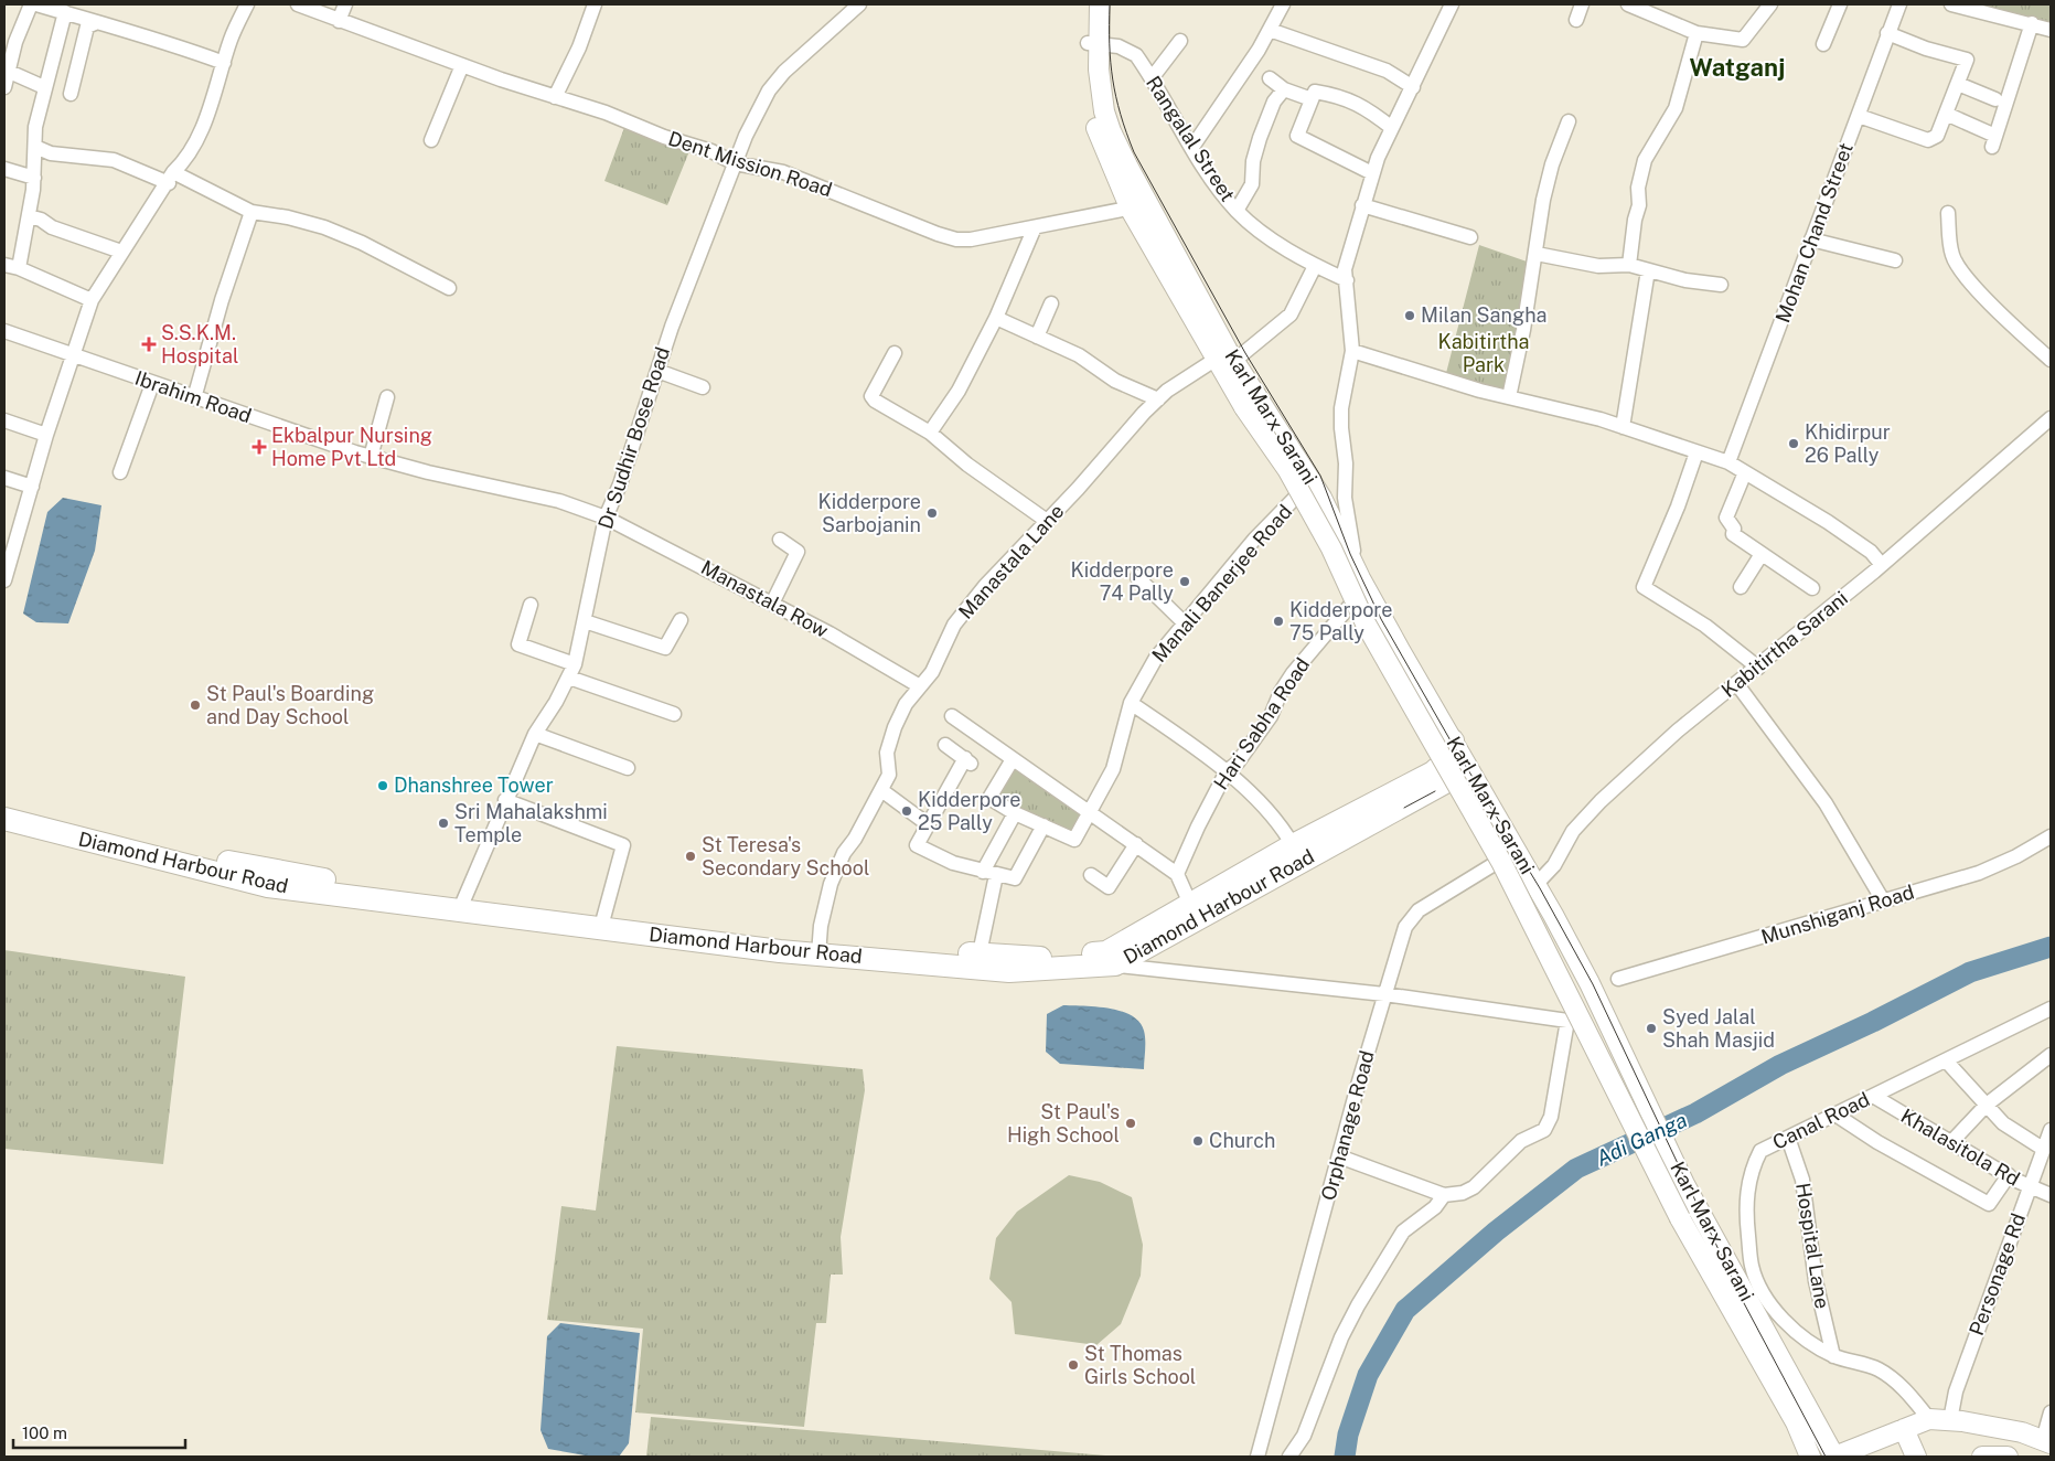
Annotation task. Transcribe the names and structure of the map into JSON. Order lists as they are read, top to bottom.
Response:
{
  "streets": {
    "main road": ["Karl Marx Sarani", "Diamond Harbour Road"],
    "street": [
      "Rangalal Street",
      "Dent Mission Road",
      "Mohan Chand Street",
      "Ibrahim Road",
      "Dr Sudhir Bose Road",
      "Manastala Lane",
      "Manali Banerjee Road",
      "Manastala Row",
      "Kabitirtha Sarani",
      "Hari Sabha Road",
      "Munshiganj Road",
      "Canal Road",
      "Orphanage Road",
      "Khalasitola Rd",
      "Hospital Lane",
      "Personage Rd"
    ]
  },
  "crossings": [
    ["Rangalal Street", "Manastala Lane"],
    ["Dent Mission Road", "Dr Sudhir Bose Road"],
    ["Ibrahim Road", "Dr Sudhir Bose Road"],
    ["Ibrahim Road", "Manastala Row"],
    ["Karl Marx Sarani", "Manastala Lane"],
    ["Karl Marx Sarani", "Manali Banerjee Road"],
    ["Karl Marx Sarani", "Kabitirtha Sarani"],
    ["Karl Marx Sarani", "Hari Sabha Road"],
    ["Karl Marx Sarani", "Diamond Harbour Road"],
    ["Karl Marx Sarani", "Orphanage Road"],
    ["Dr Sudhir Bose Road", "Manastala Row"],
    ["Dr Sudhir Bose Road", "Diamond Harbour Road"],
    ["Manastala Lane", "Manastala Row"],
    ["Manastala Lane", "Diamond Harbour Road"],
    ["Canal Road", "Khalasitola Rd"],
    ["Canal Road", "Hospital Lane"],
    ["Khalasitola Rd", "Personage Rd"]
  ],
  "districts": ["Watganj"],
  "water": ["Adi Ganga"],
  "parks": ["Kabitirtha Park"],
  "places": {
    "other": [
      "Milan Sangha",
      "Khidirpur 26 Pally",
      "Kidderpore Sarbojanin",
      "Kidderpore 74 Pally",
      "Kidderpore 75 Pally",
      "St Paul's Boarding and Day School",
      "Dhanshree Tower",
      "Kidderpore 25 Pally",
      "Sri Mahalakshmi Temple",
      "St Teresa's Secondary School",
      "Syed Jalal Shah Masjid",
      "St Paul's High School",
      "Church",
      "St Thomas Girls School"
    ],
    "health": ["S.S.K.M. Hospital", "Ekbalpur Nursing Home Pvt Ltd"]
  },
  "scale_bar": "100 m"
}
